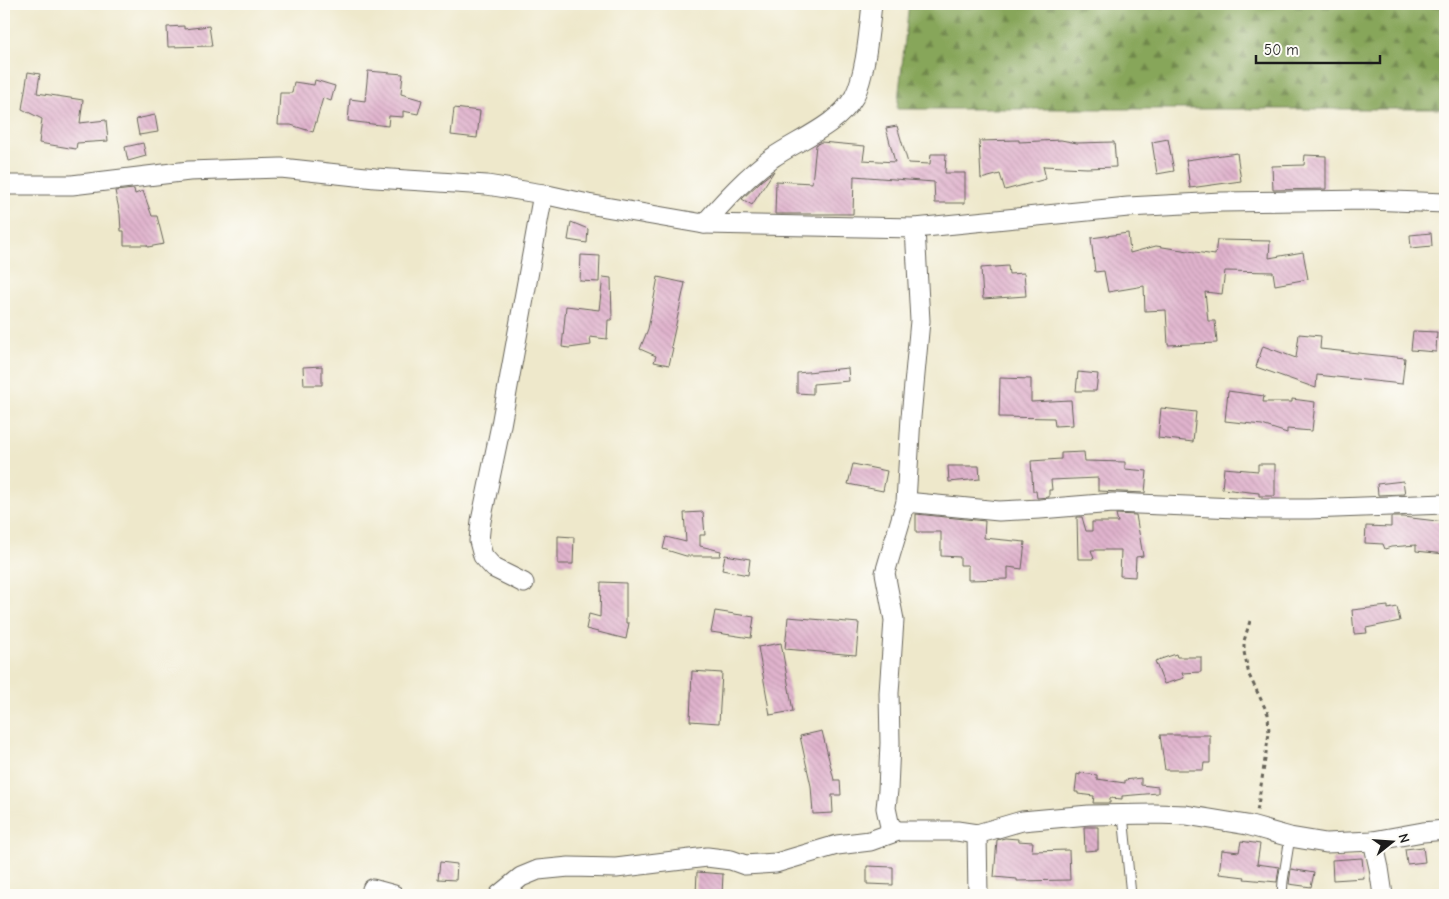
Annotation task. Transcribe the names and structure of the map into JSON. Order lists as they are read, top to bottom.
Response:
{
  "scale_bar": "50 m",
  "north": "right"
}
